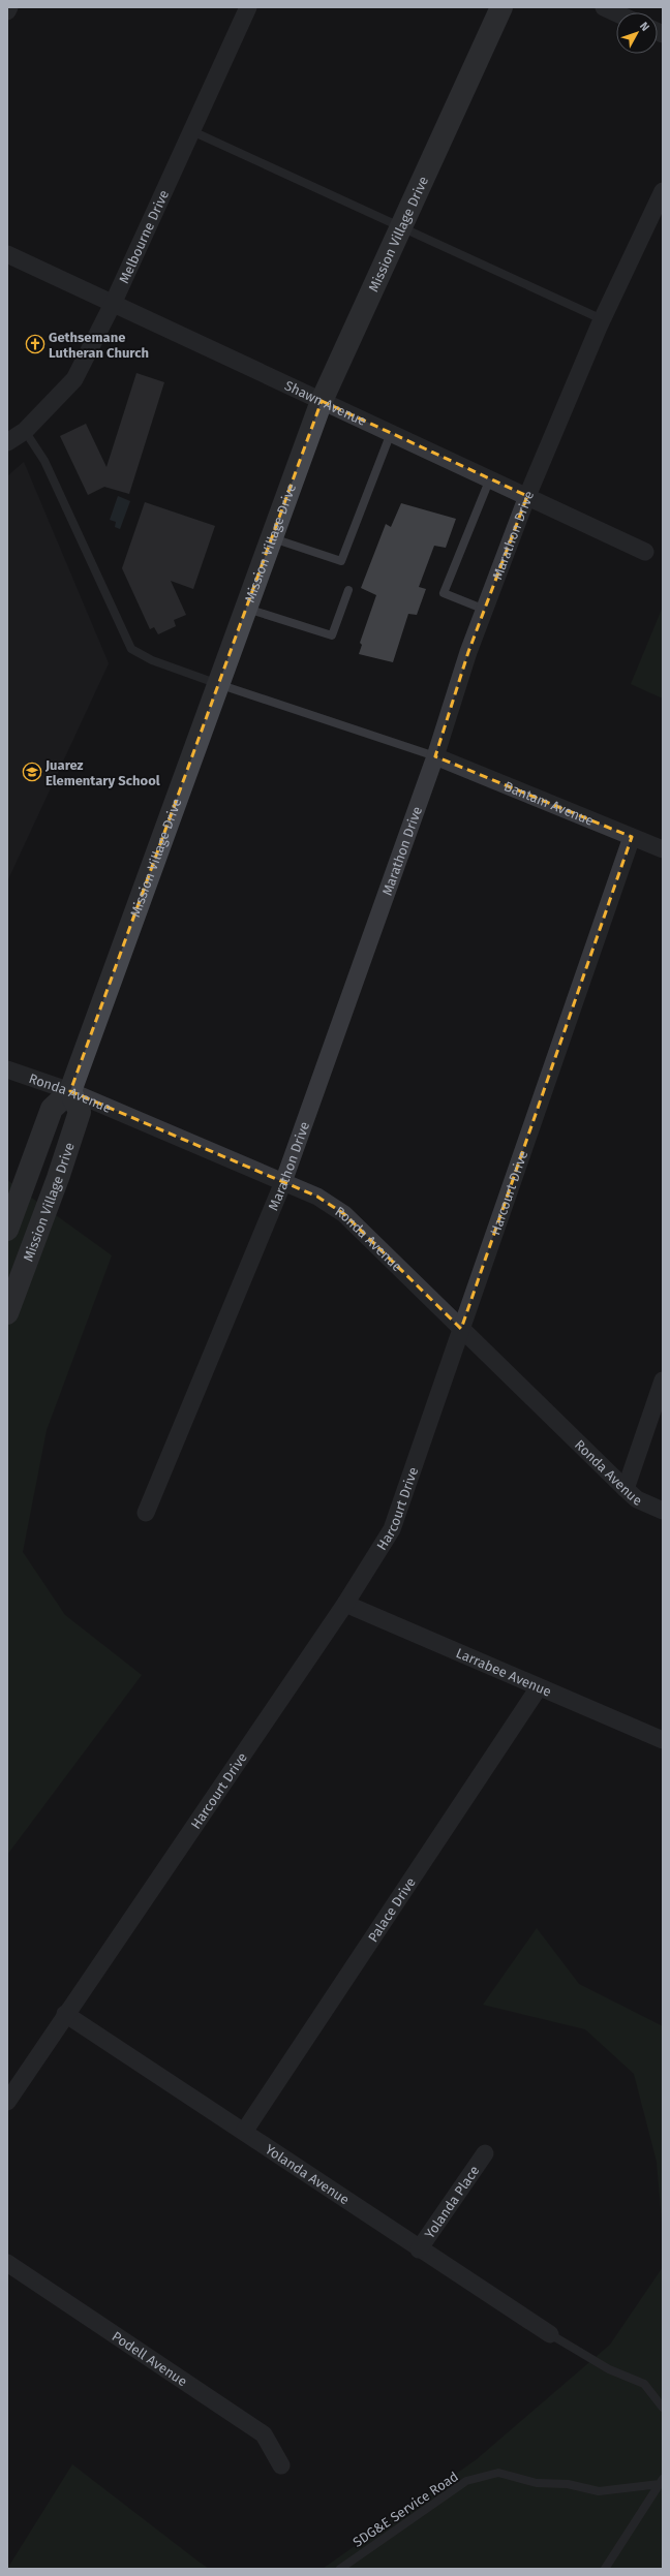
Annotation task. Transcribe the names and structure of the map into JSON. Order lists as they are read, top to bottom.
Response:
{
  "streets": {
    "main road": ["Mission Village Drive"],
    "street": [
      "Melbourne Drive",
      "Shawn Avenue",
      "Marathon Drive",
      "Bantam Avenue",
      "Ronda Avenue",
      "Harcourt Drive",
      "Larrabee Avenue",
      "Palace Drive",
      "Yolanda Avenue",
      "Yolanda Place",
      "Podell Avenue"
    ],
    "lane": ["SDG&E Service Road"]
  },
  "crossings": [
    ["Mission Village Drive", "Shawn Avenue"],
    ["Mission Village Drive", "Ronda Avenue"],
    ["Melbourne Drive", "Shawn Avenue"],
    ["Shawn Avenue", "Marathon Drive"],
    ["Marathon Drive", "Bantam Avenue"],
    ["Marathon Drive", "Ronda Avenue"],
    ["Bantam Avenue", "Harcourt Drive"],
    ["Ronda Avenue", "Harcourt Drive"],
    ["Harcourt Drive", "Larrabee Avenue"],
    ["Harcourt Drive", "Yolanda Avenue"],
    ["Larrabee Avenue", "Palace Drive"],
    ["Palace Drive", "Yolanda Avenue"],
    ["Yolanda Avenue", "Yolanda Place"]
  ],
  "places": {
    "church": ["Gethsemane Lutheran Church"],
    "school or university": ["Juarez Elementary School"]
  },
  "north": "top right"
}
